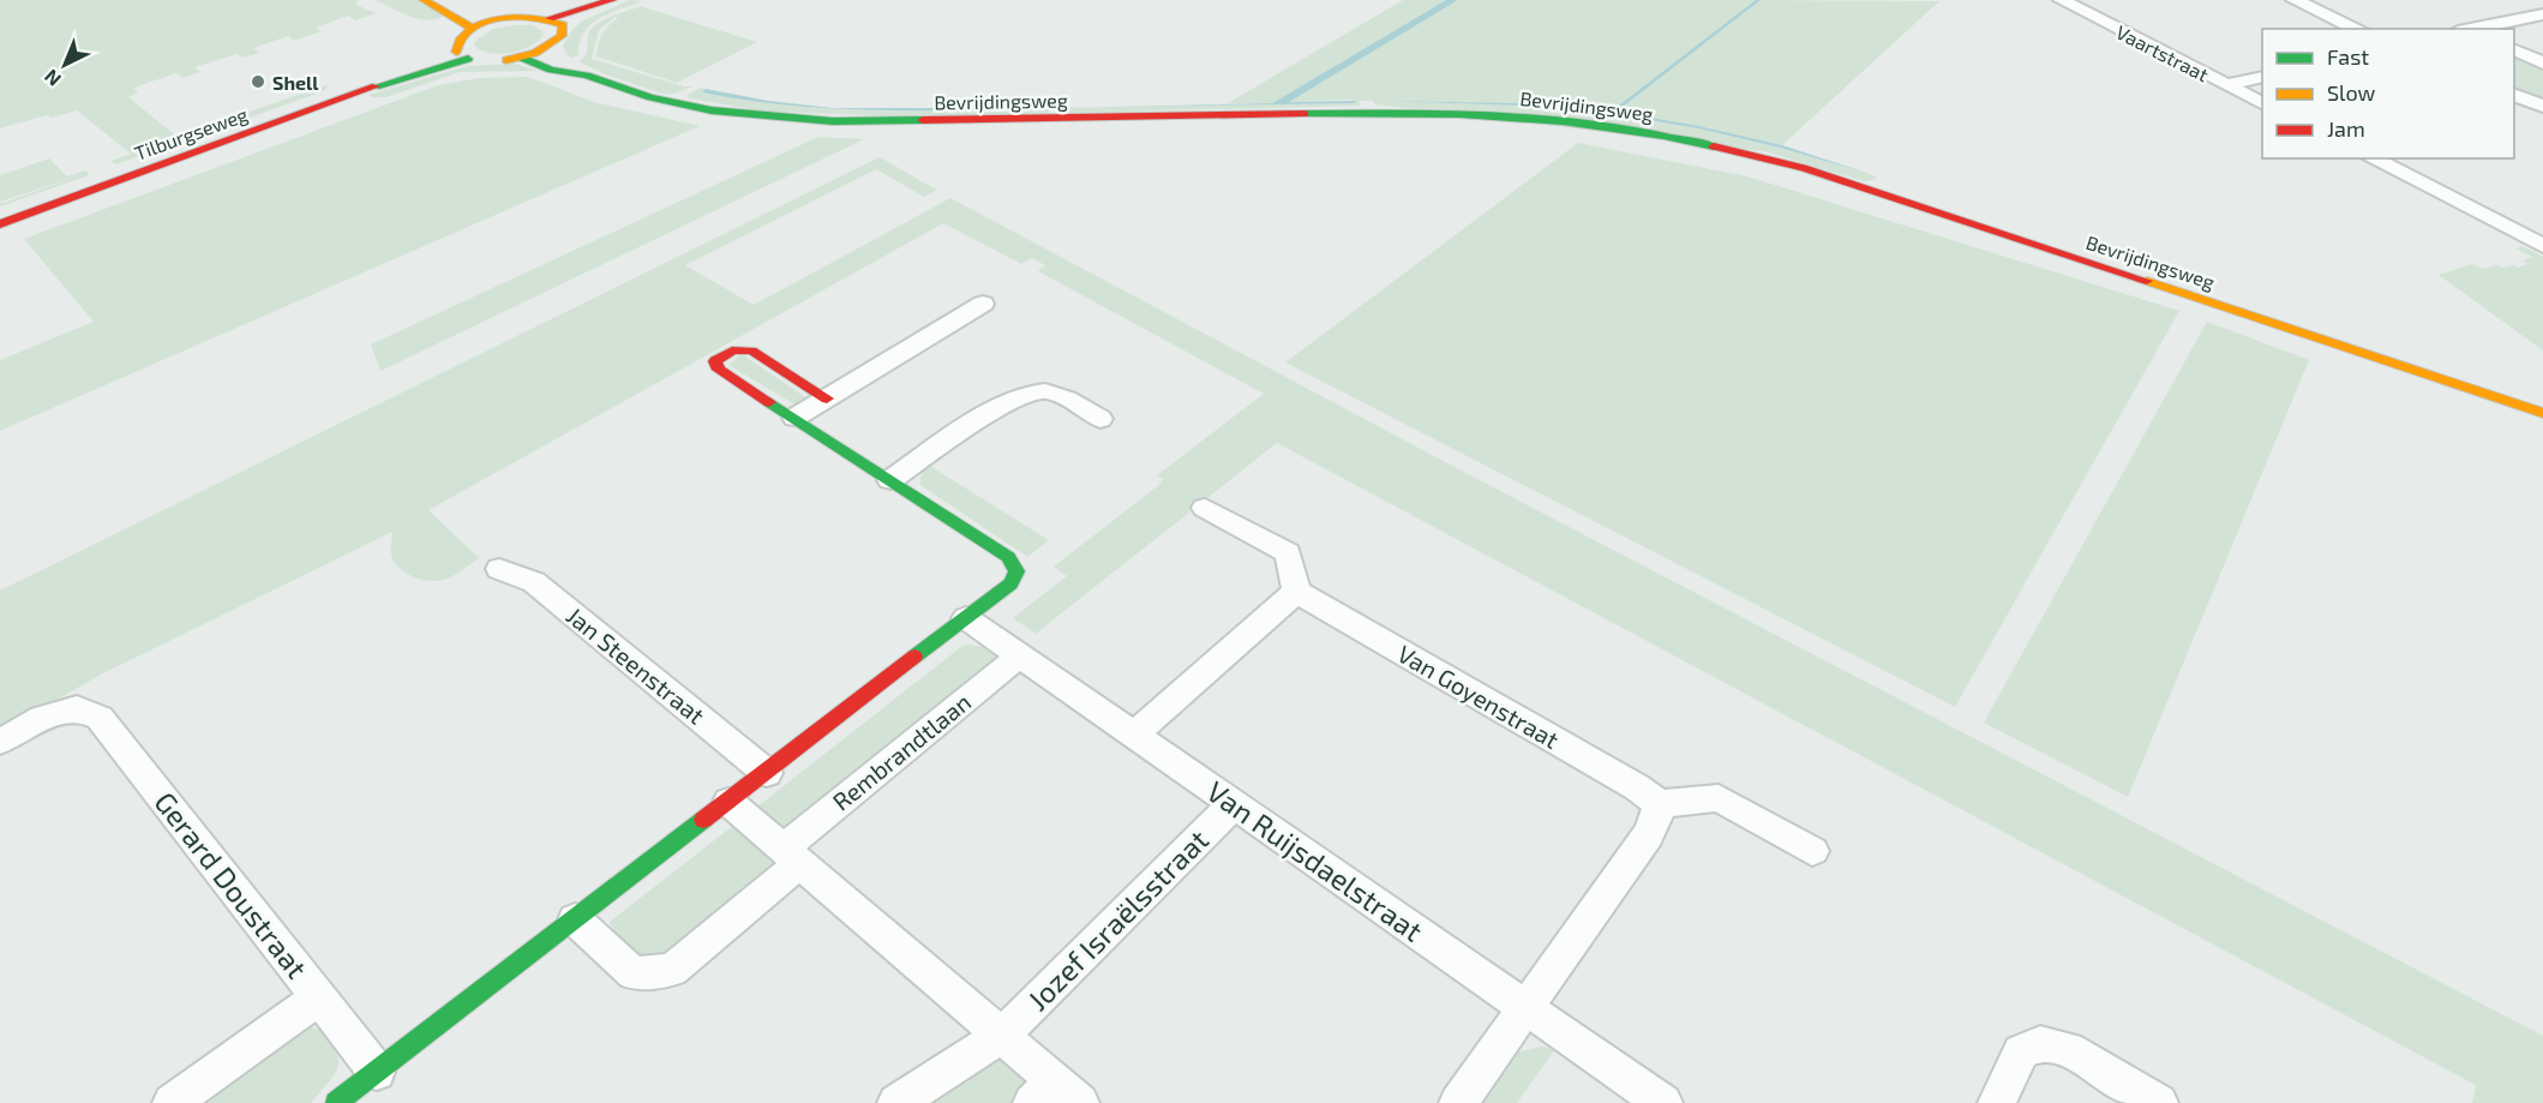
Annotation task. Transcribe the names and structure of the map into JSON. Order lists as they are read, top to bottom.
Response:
{
  "streets": {
    "main road": ["Bevrijdingsweg", "Tilburgseweg"],
    "street": [
      "Vaartstraat",
      "Jan Steenstraat",
      "Van Goyenstraat",
      "Rembrandtlaan",
      "Van Ruijsdaelstraat",
      "Gerard Doustraat",
      "Jozef Israëlsstraat"
    ]
  },
  "crossings": [
    ["Bevrijdingsweg", "Tilburgseweg"],
    ["Rembrandtlaan", "Van Ruijsdaelstraat"],
    ["Van Ruijsdaelstraat", "Jozef Israëlsstraat"]
  ],
  "places": ["Shell"],
  "legend": ["Fast", "Slow", "Jam"],
  "north": "bottom left"
}
